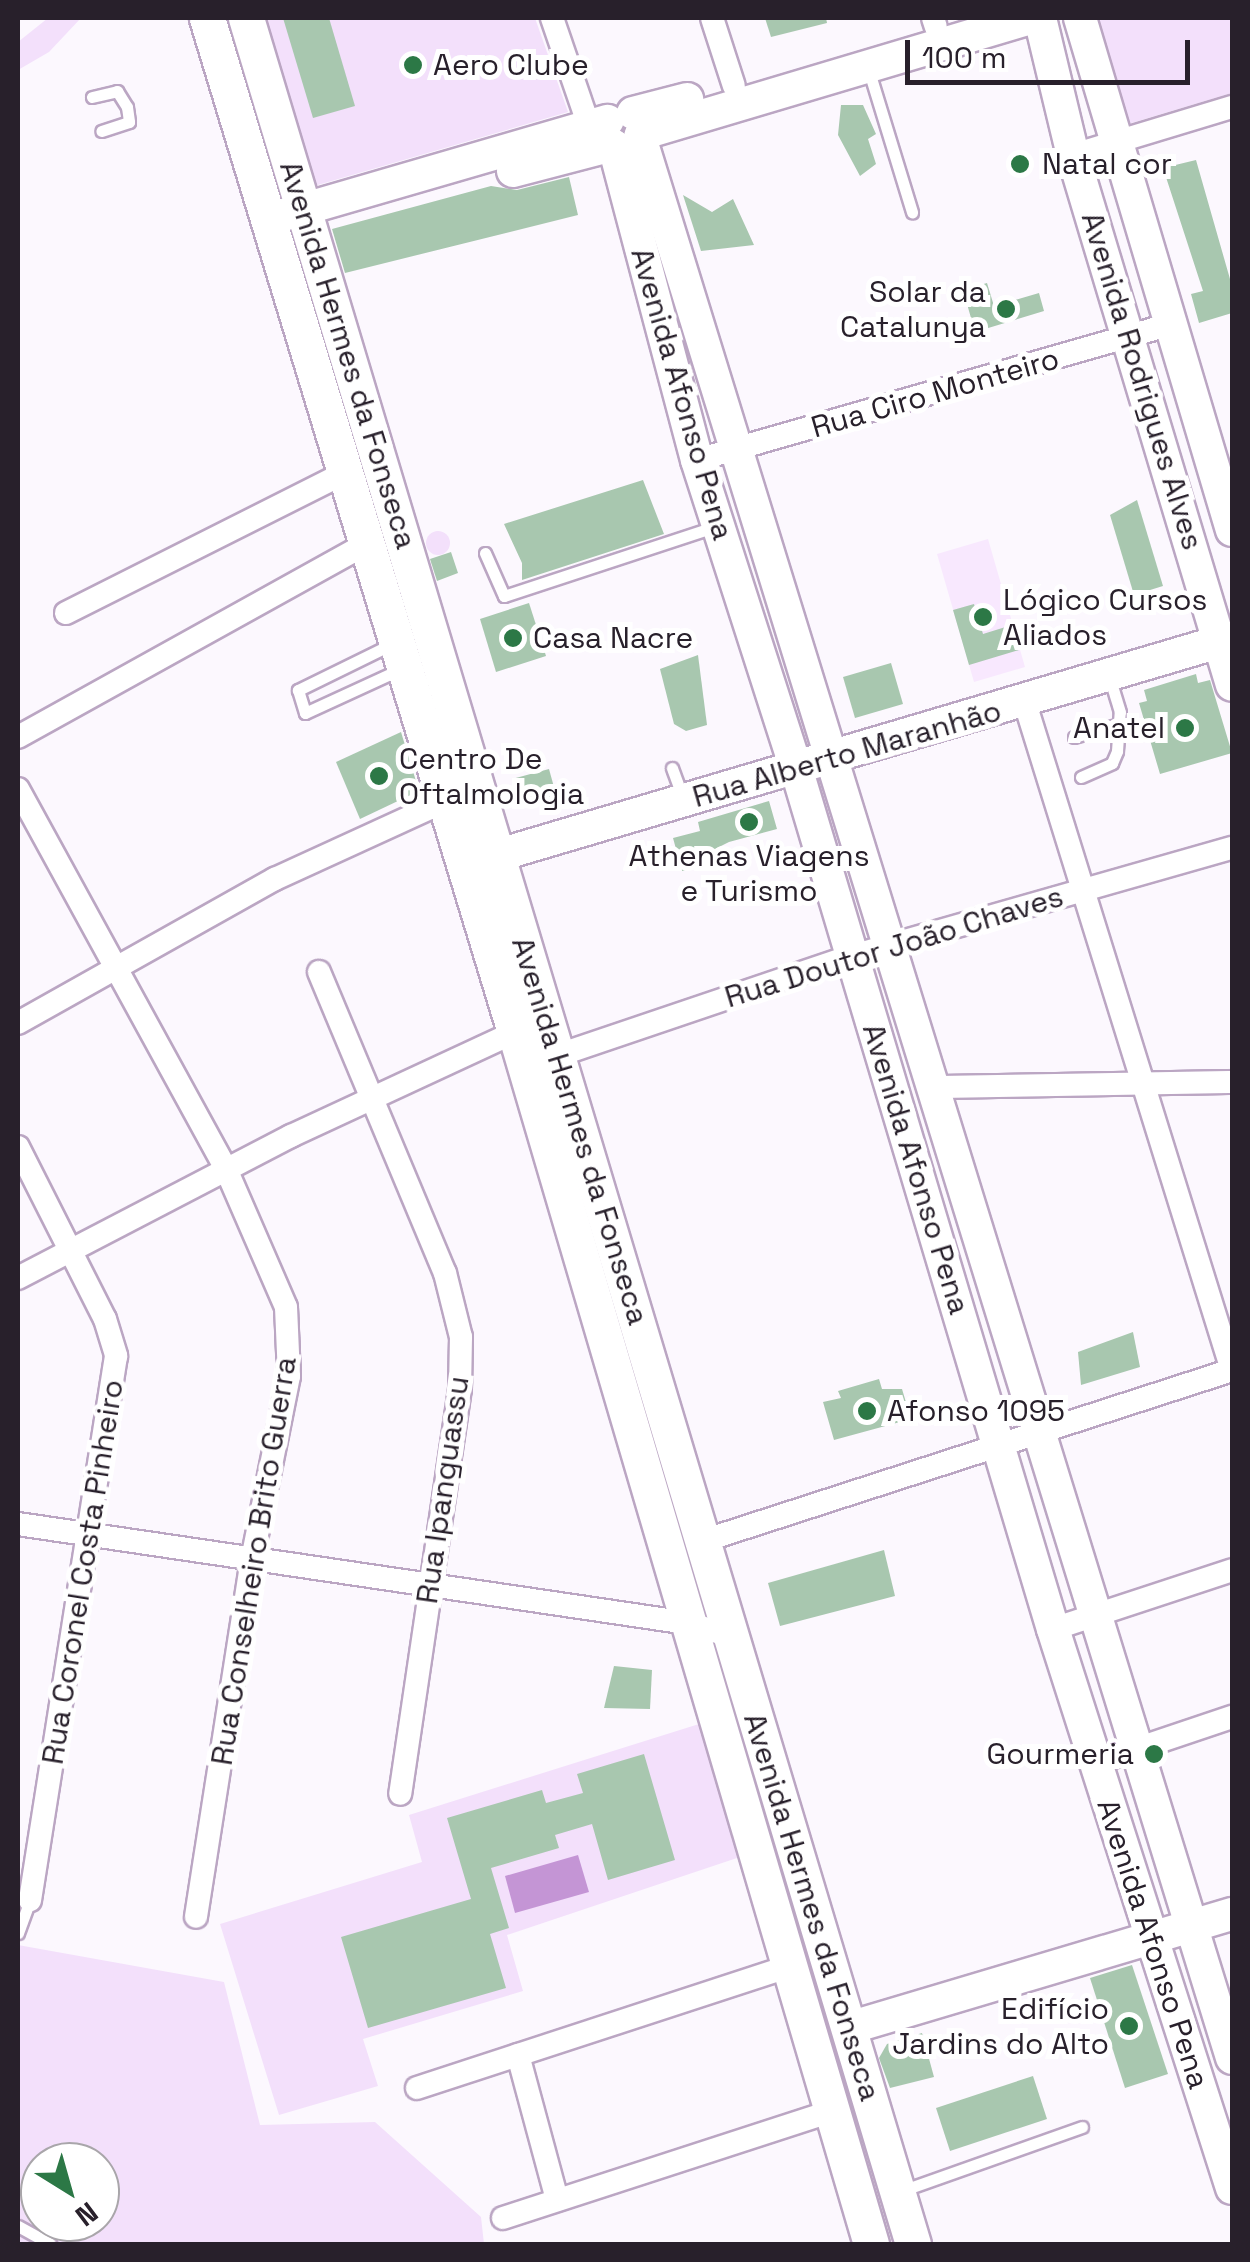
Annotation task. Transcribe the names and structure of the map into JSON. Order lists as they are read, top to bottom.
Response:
{
  "streets": {
    "main road": [
      "Avenida Hermes da Fonseca",
      "Avenida Rodrigues Alves",
      "Avenida Afonso Pena",
      "Rua Alberto Maranhão"
    ],
    "street": [
      "Rua Ciro Monteiro",
      "Rua Doutor João Chaves",
      "Rua Ipanguassu",
      "Rua Conselheiro Brito Guerra",
      "Rua Coronel Costa Pinheiro"
    ]
  },
  "crossings": [
    ["Avenida Hermes da Fonseca", "Rua Alberto Maranhão"],
    ["Avenida Hermes da Fonseca", "Rua Doutor João Chaves"],
    ["Avenida Rodrigues Alves", "Rua Ciro Monteiro"],
    ["Avenida Rodrigues Alves", "Rua Alberto Maranhão"],
    ["Rua Ciro Monteiro", "Avenida Afonso Pena"],
    ["Avenida Afonso Pena", "Rua Alberto Maranhão"],
    ["Avenida Afonso Pena", "Rua Doutor João Chaves"]
  ],
  "places": [
    "Aero Clube",
    "Natal cor",
    "Solar da Catalunya",
    "Lógico Cursos Aliados",
    "Casa Nacre",
    "Anatel",
    "Centro De Oftalmologia",
    "Athenas Viagens e Turismo",
    "Afonso 1095",
    "Gourmeria",
    "Edifício Jardins do Alto"
  ],
  "scale_bar": "100 m",
  "north": "bottom right"
}
